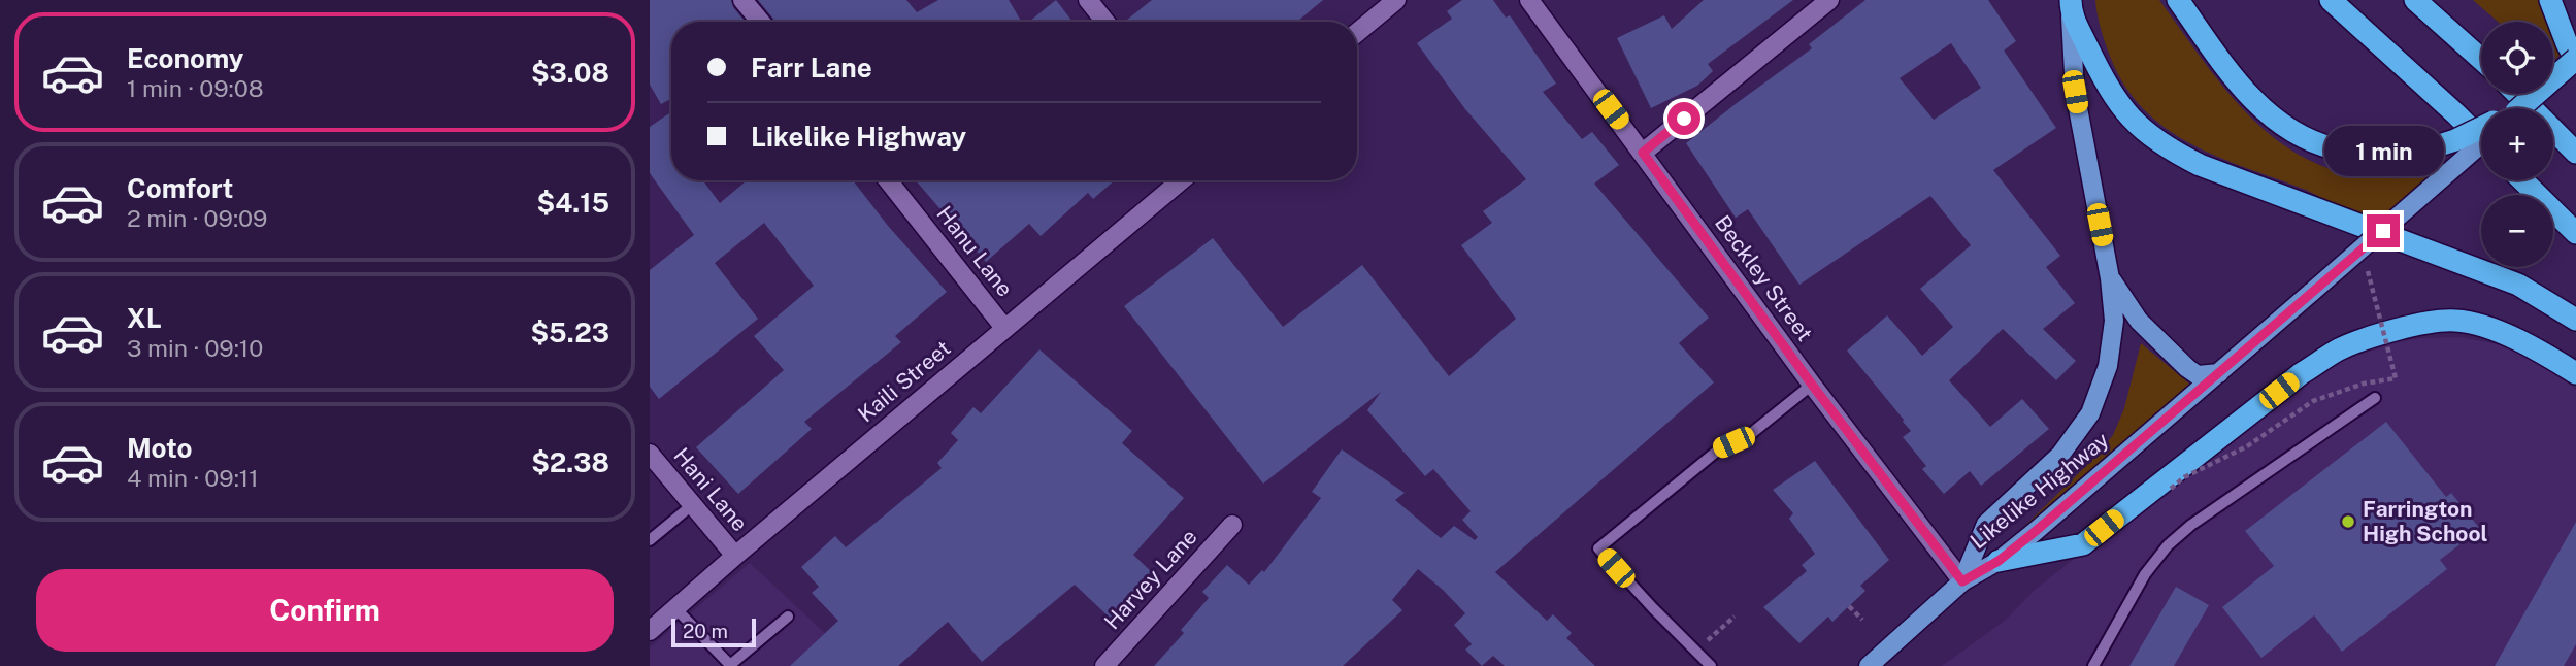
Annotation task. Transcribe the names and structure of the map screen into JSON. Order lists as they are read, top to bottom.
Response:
{
  "streets": {
    "main road": ["Likelike Highway"],
    "street": [
      "Hanu Lane",
      "Beckley Street",
      "Kaili Street",
      "Hani Lane",
      "Harvey Lane"
    ]
  },
  "crossings": [
    ["Hanu Lane", "Kaili Street"],
    ["Beckley Street", "Likelike Highway"],
    ["Kaili Street", "Hani Lane"]
  ],
  "places": ["Farrington High School"],
  "scale_bar": "20 m",
  "page": {
    "list": [
      {
        "name": "Economy",
        "note": "1 min · 09:08",
        "value": "$3.08"
      },
      {
        "name": "Comfort",
        "note": "2 min · 09:09",
        "value": "$4.15"
      },
      {
        "name": "XL",
        "note": "3 min · 09:10",
        "value": "$5.23"
      },
      {
        "name": "Moto",
        "note": "4 min · 09:11",
        "value": "$2.38"
      }
    ],
    "map_buttons": ["+", "−"],
    "banner": ["Farr Lane", "Likelike Highway"],
    "bubble": "1 min",
    "buttons": "Confirm",
    "scale": "20 m"
  }
}
